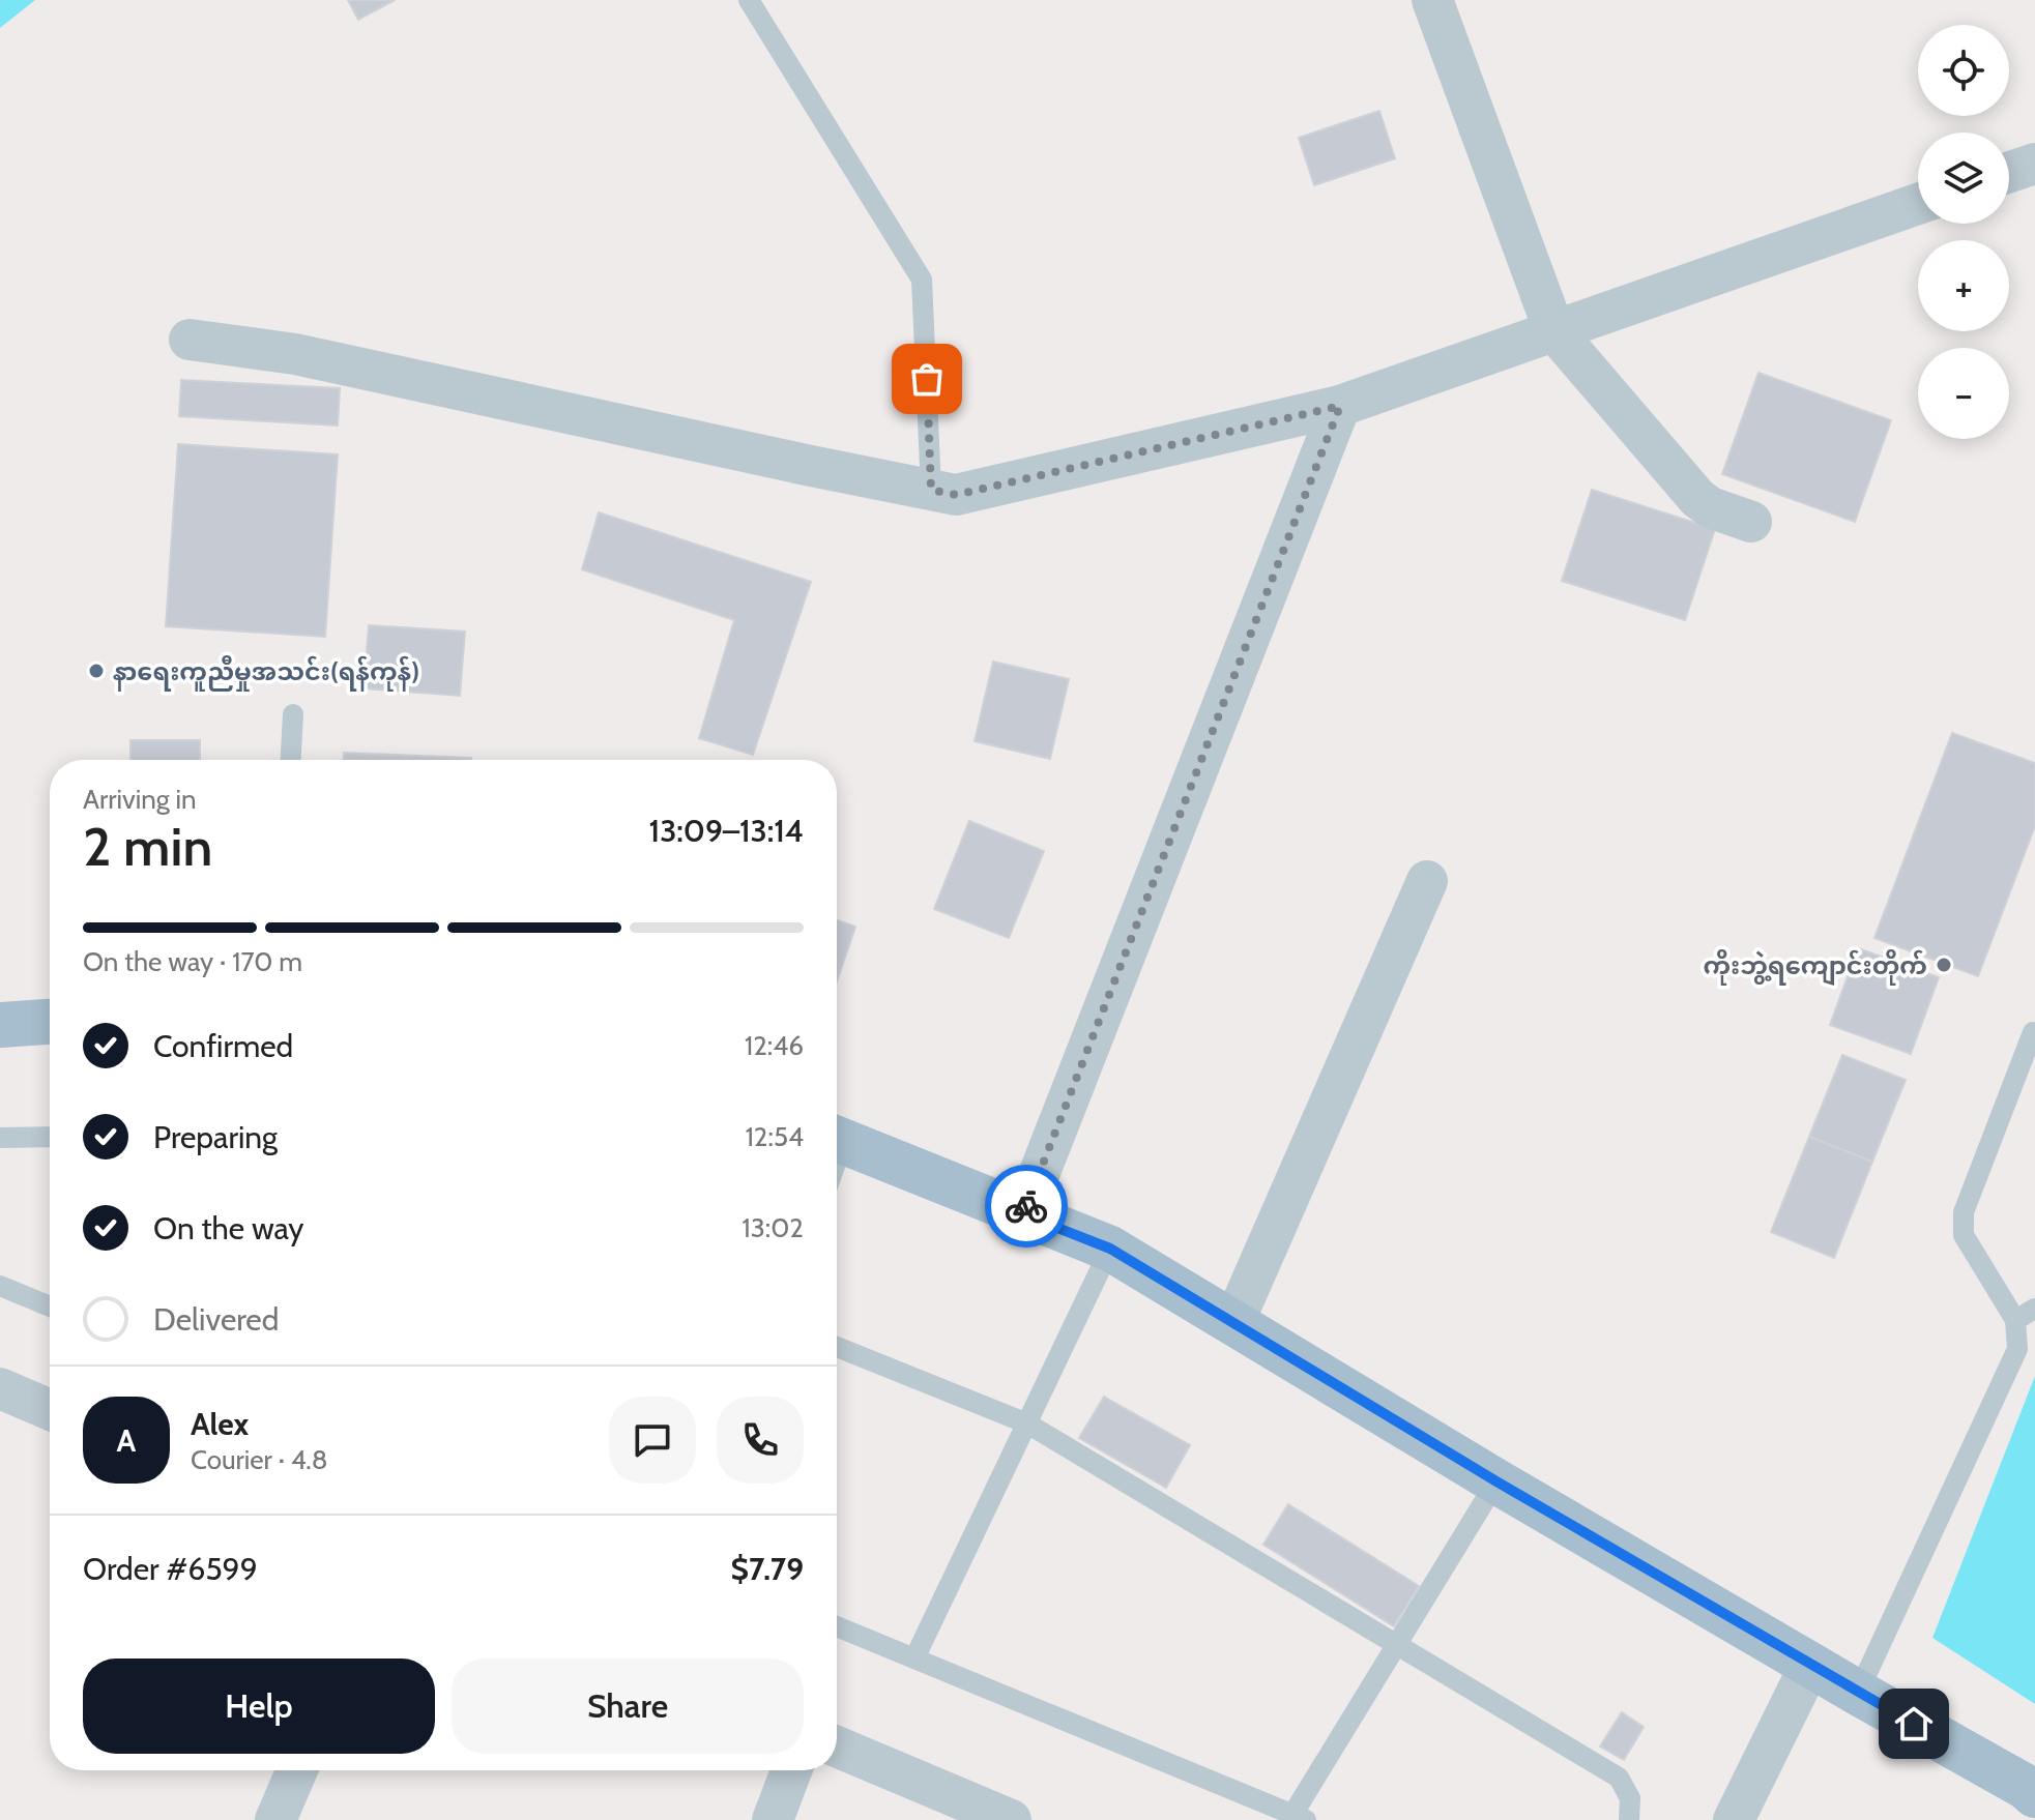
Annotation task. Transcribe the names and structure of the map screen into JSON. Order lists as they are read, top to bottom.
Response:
{
  "places": ["နာရေးကူညီမှုအသင်း(ရန်ကုန်)", "ကိုးဘွဲ့ရကျောင်းတိုက်"],
  "page": {
    "map_buttons": ["+", "−"],
    "heading": ["2 min", "Arriving in", "13:09–13:14"],
    "panel": [
      "Alex",
      "Courier · 4.8",
      "Order #6599",
      "$7.79"
    ],
    "bar": "On the way · 170 m",
    "list": [
      ["Confirmed", "12:46"],
      ["Preparing", "12:54"],
      ["On the way", "13:02"],
      "Delivered"
    ],
    "round": "A",
    "buttons": ["Help", "Share"]
  }
}
